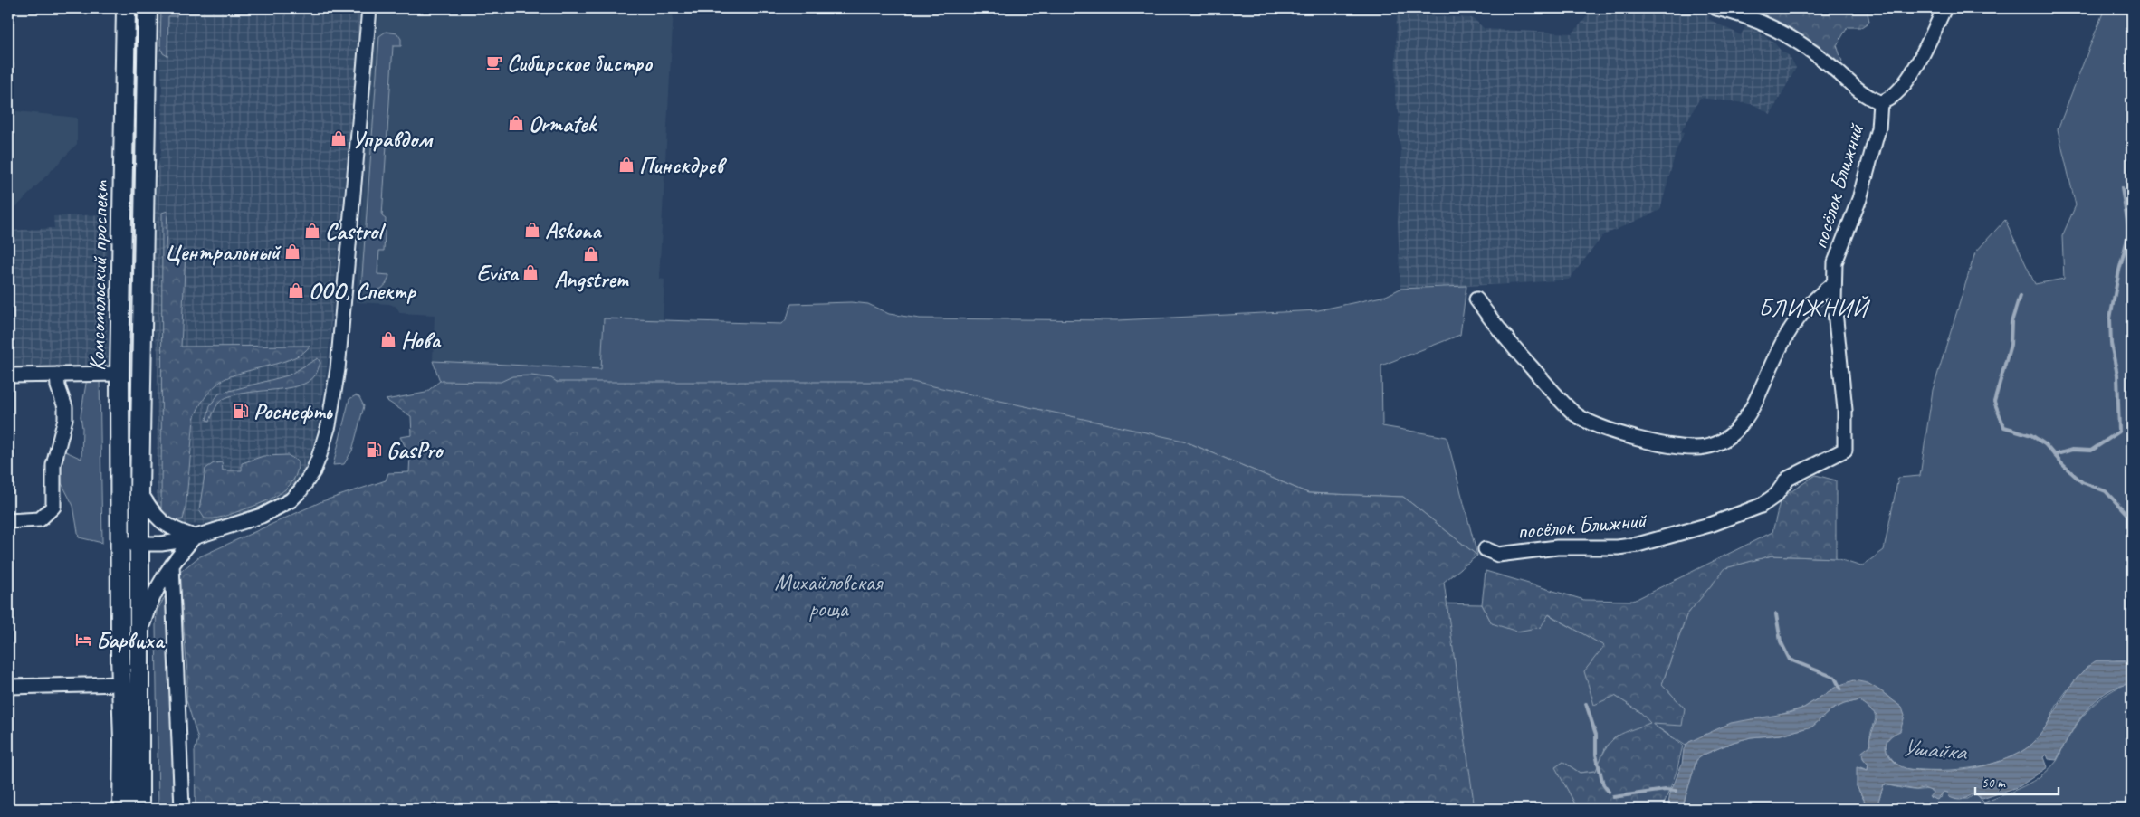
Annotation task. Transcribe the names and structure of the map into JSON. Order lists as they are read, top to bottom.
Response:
{
  "streets": {
    "main road": ["Комсомольский проспект"],
    "street": ["посёлок Ближний"]
  },
  "districts": ["БЛИЖНИЙ"],
  "water": ["Ушайка"],
  "parks": ["Михайловская роща"],
  "places": {
    "cafe": ["Сибирское бистро"],
    "shop": [
      "Ormatek",
      "Управдом",
      "Пинскдрев",
      "Askona",
      "Castrol",
      "Центральный",
      "Angstrem",
      "Evisa",
      "ООО, Спектр",
      "Нова"
    ],
    "fuel station": ["Роснефть", "GasPro"],
    "hotel": ["Барвиха"]
  },
  "scale_bar": "50 m"
}
